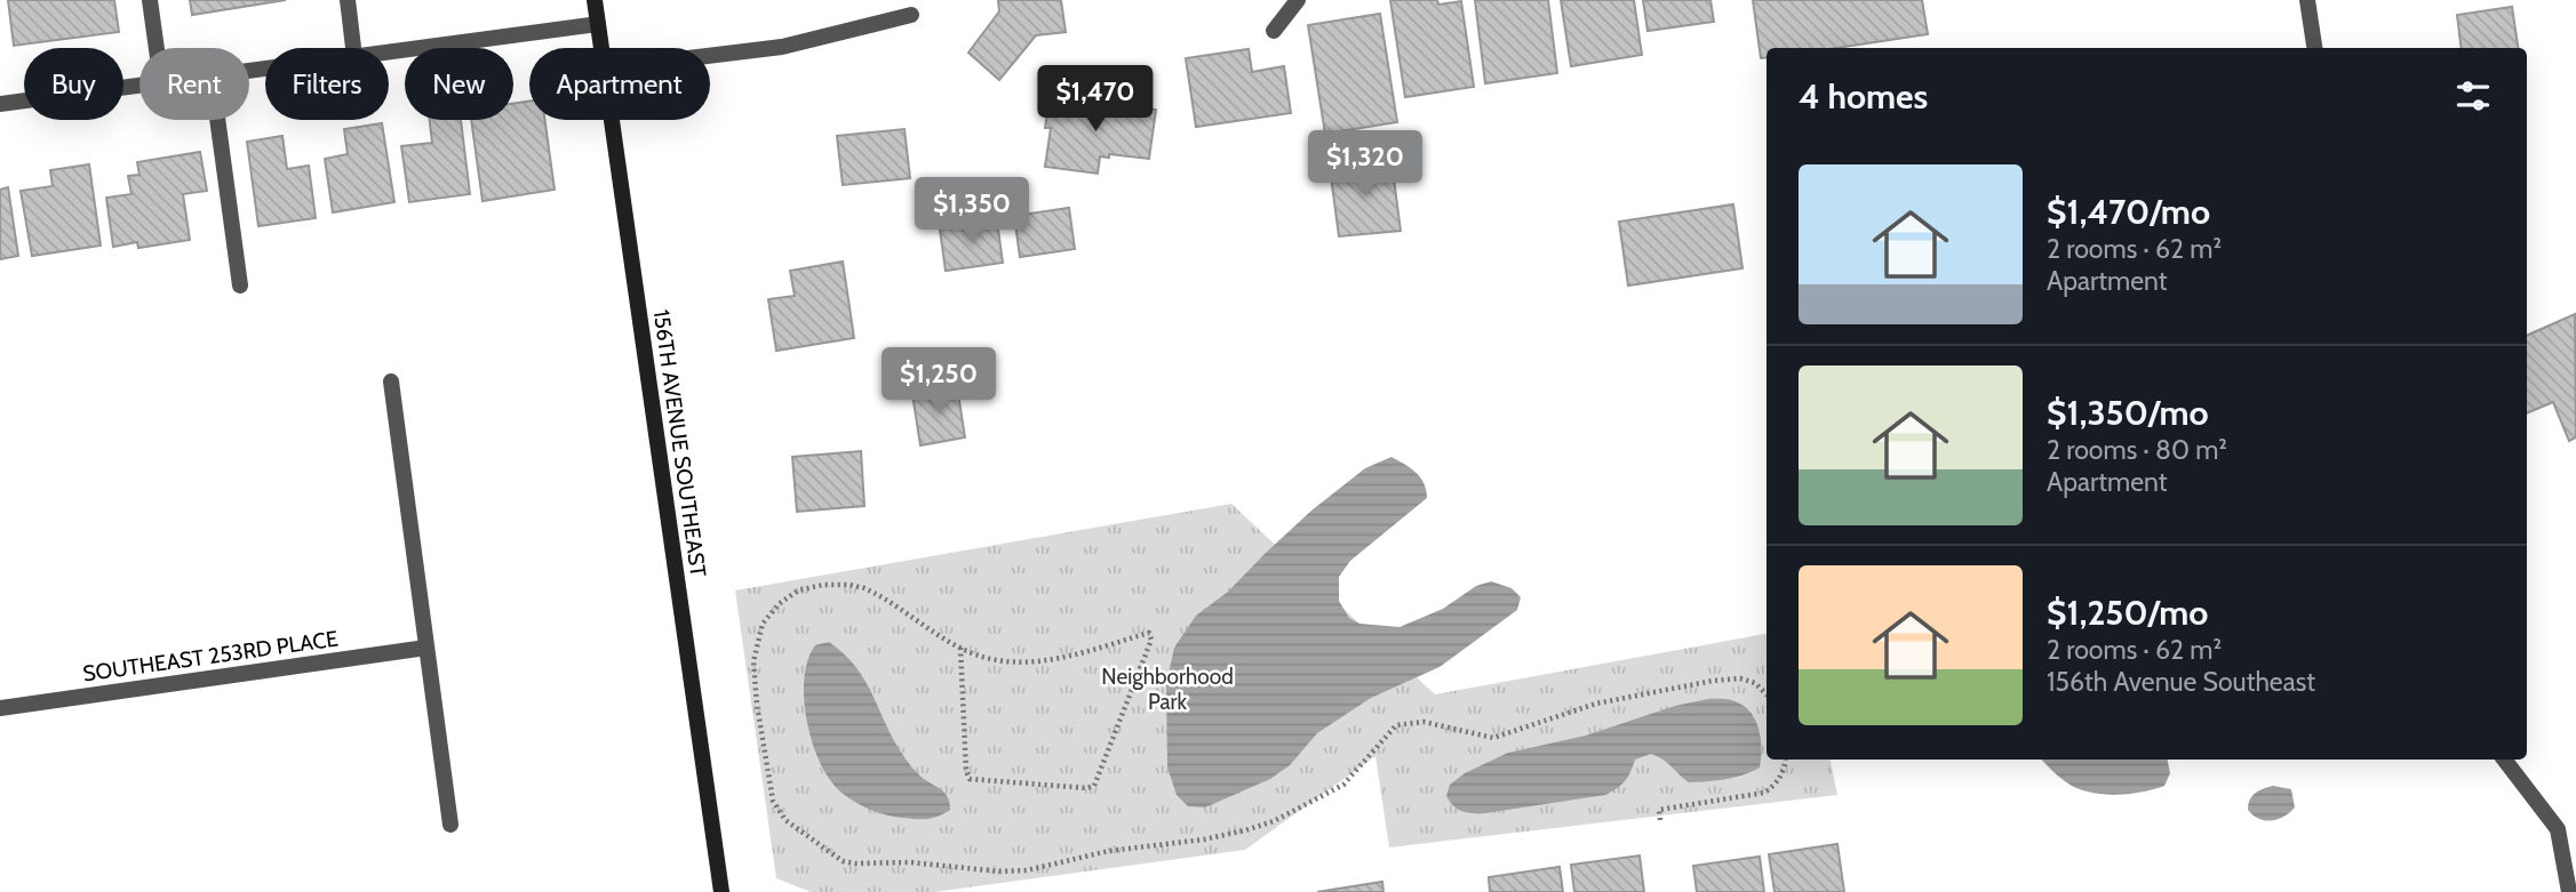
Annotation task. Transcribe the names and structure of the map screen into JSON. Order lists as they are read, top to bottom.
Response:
{
  "streets": {
    "street": ["156TH AVENUE SOUTHEAST", "SOUTHEAST 253RD PLACE"]
  },
  "parks": ["Neighborhood Park"],
  "page": {
    "chip": [
      "Buy",
      "Rent",
      "Filters",
      "New",
      "Apartment"
    ],
    "heading": "4 homes",
    "price": [
      "$1,470",
      "$1,320",
      "$1,350",
      "$1,250"
    ],
    "list": [
      {
        "name": "$1,470/mo",
        "note": "2 rooms · 62 m² · Apartment"
      },
      {
        "name": "$1,350/mo",
        "note": "2 rooms · 80 m² · Apartment"
      },
      {
        "name": "$1,250/mo",
        "note": "2 rooms · 62 m² · 156th Avenue Southeast"
      }
    ]
  }
}
